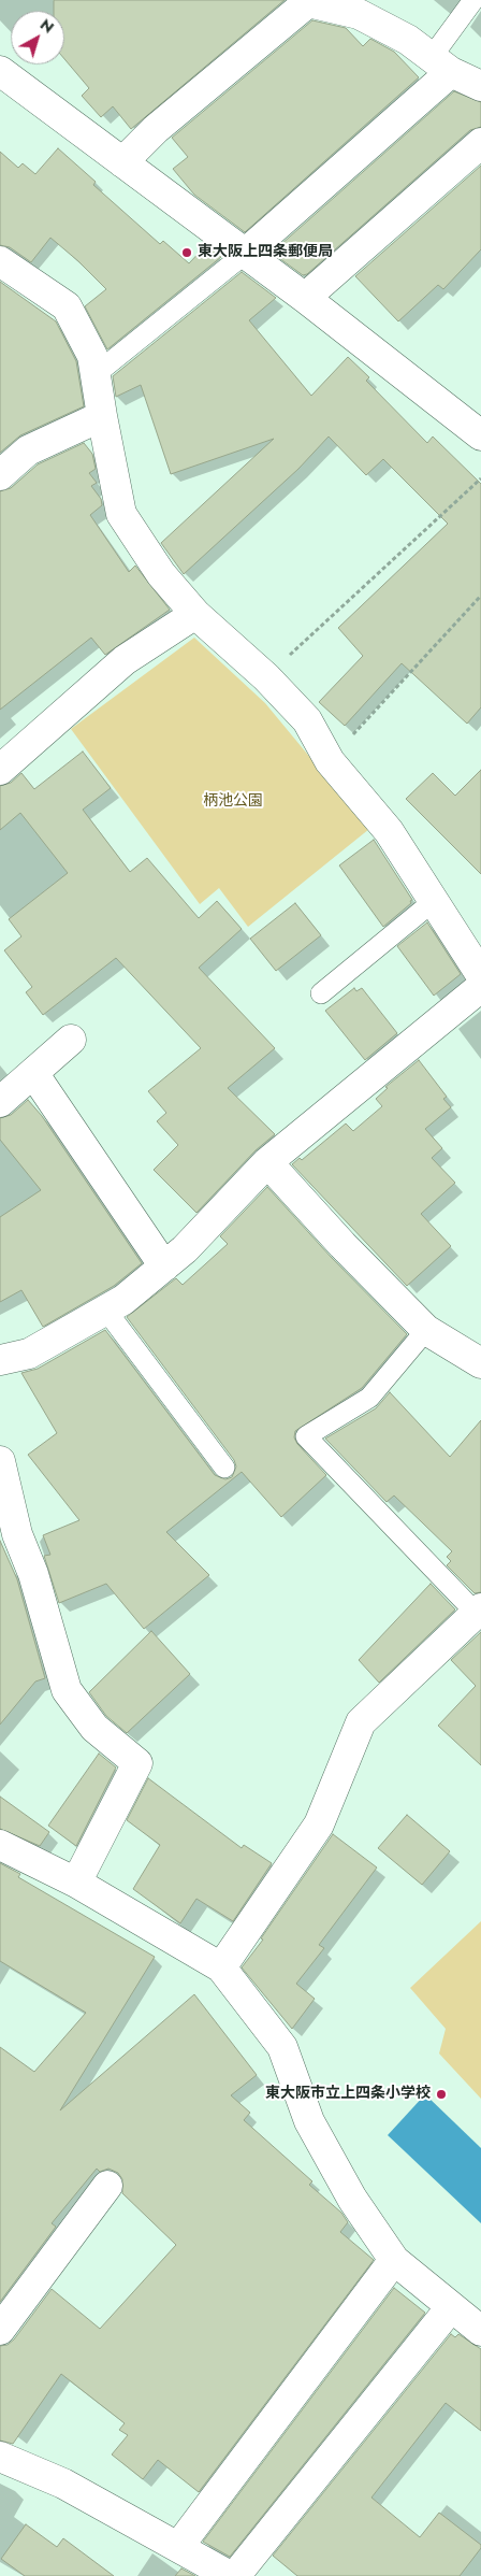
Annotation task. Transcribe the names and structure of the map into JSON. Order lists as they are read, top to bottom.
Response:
{
  "parks": ["柄池公園"],
  "places": ["東大阪上四条郵便局", "東大阪市立上四条小学校"],
  "north": "top right"
}
